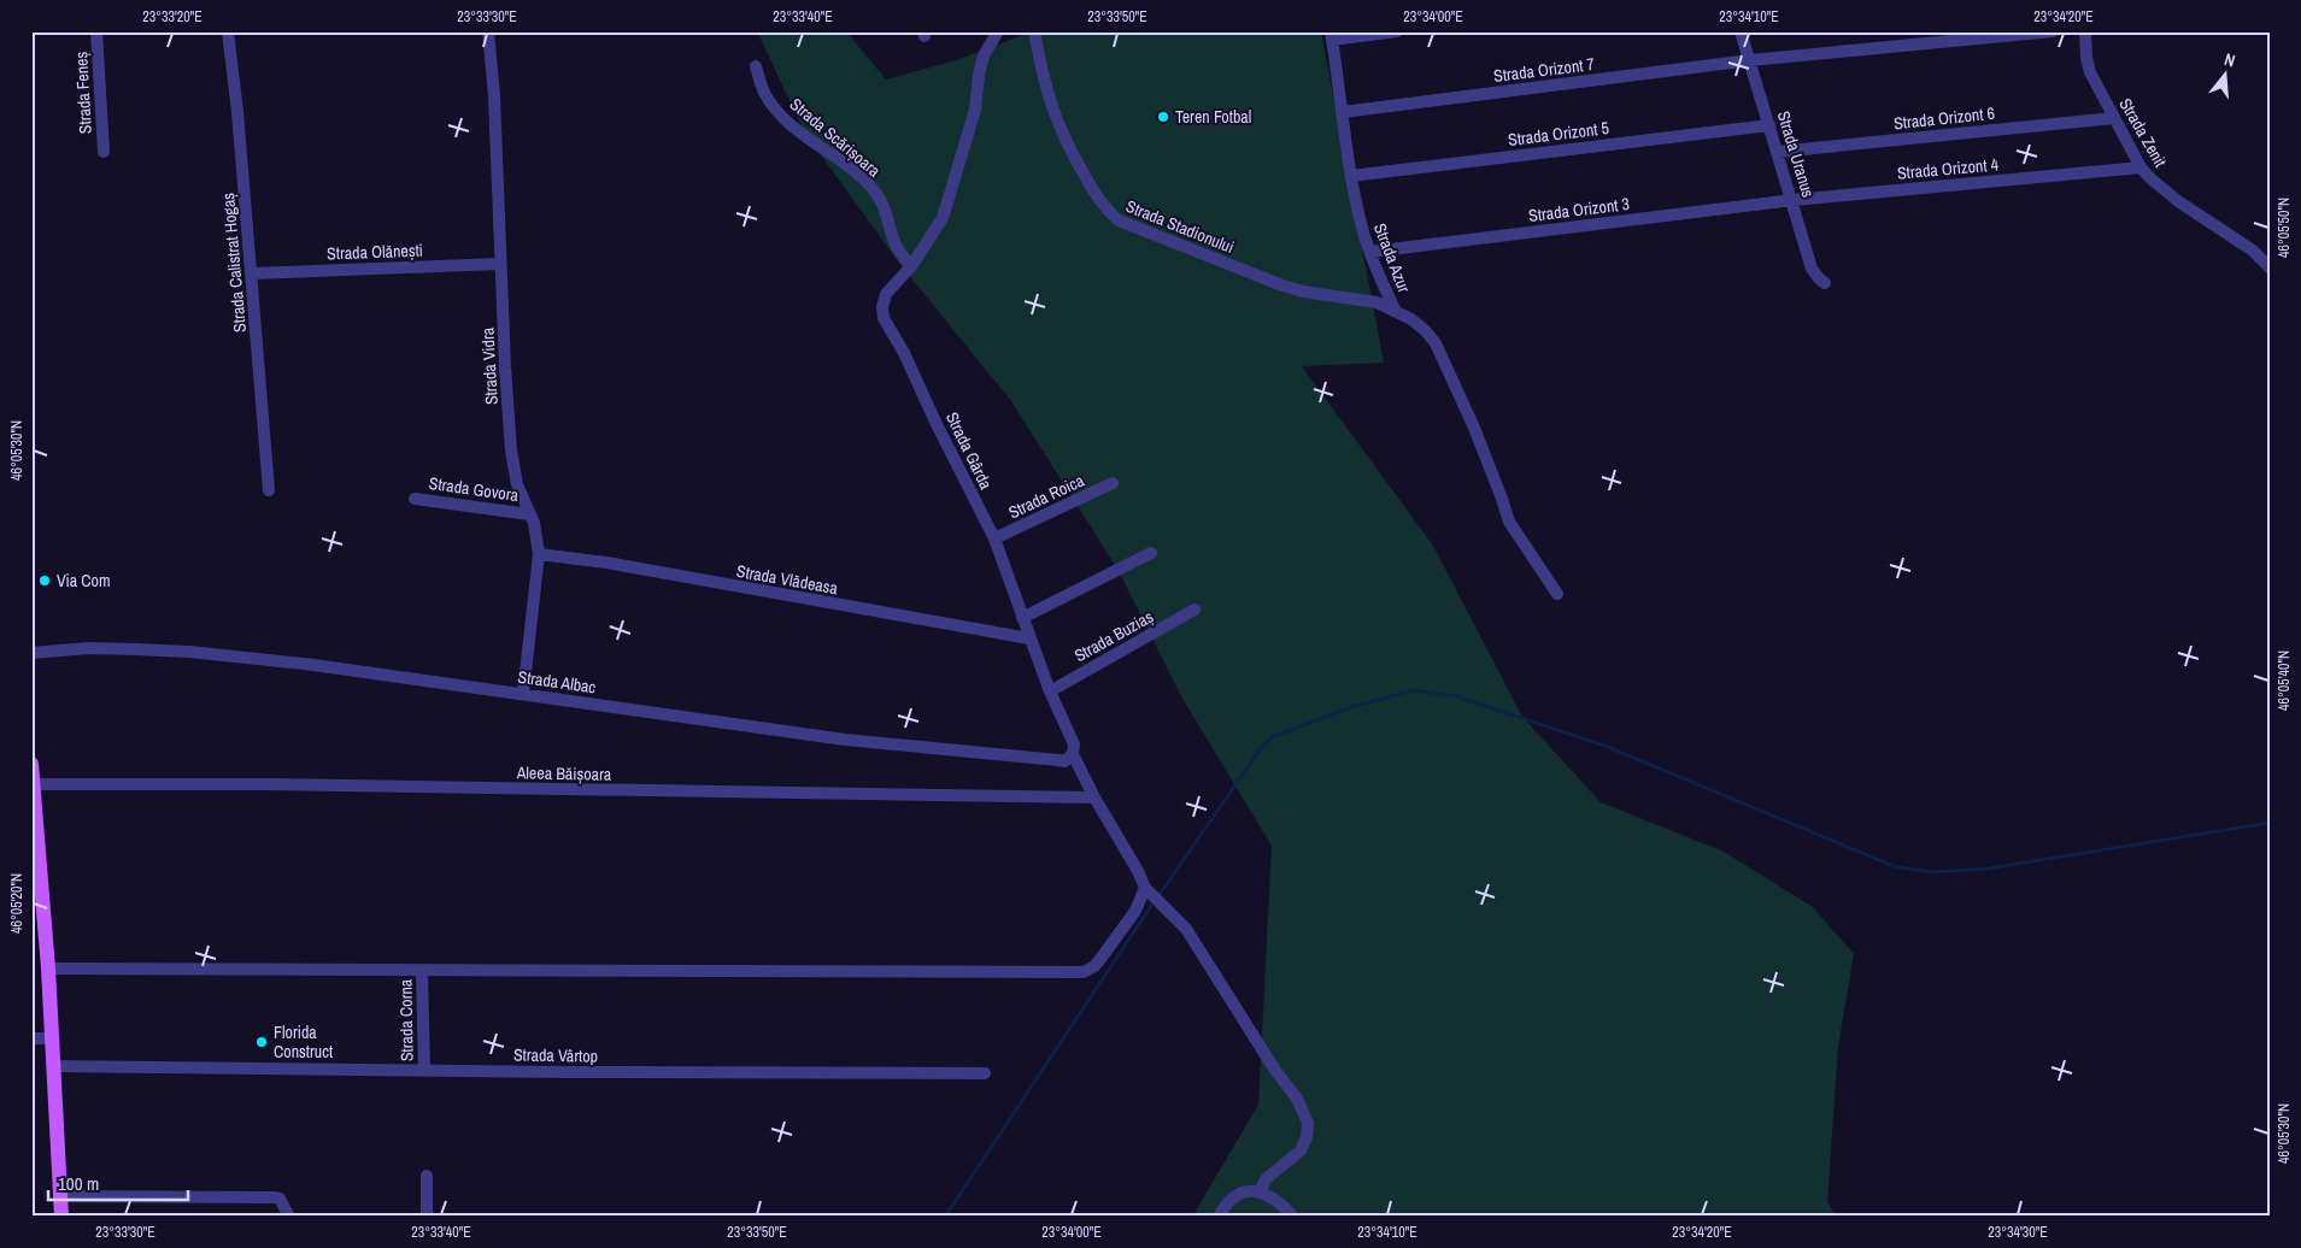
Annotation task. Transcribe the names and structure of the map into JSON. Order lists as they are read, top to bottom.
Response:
{
  "streets": {
    "street": [
      "Strada Orizont 7",
      "Strada Feneș",
      "Strada Orizont 6",
      "Strada Zenit",
      "Strada Orizont 5",
      "Strada Scărișoara",
      "Strada Uranus",
      "Strada Orizont 4",
      "Strada Orizont 3",
      "Strada Stadionului",
      "Strada Olănești",
      "Strada Azur",
      "Strada Calistrat Hogaș",
      "Strada Vidra",
      "Strada Gârda",
      "Strada Govora",
      "Strada Roica",
      "Strada Vlădeasa",
      "Strada Buziaș",
      "Strada Albac",
      "Aleea Băișoara",
      "Strada Corna",
      "Strada Vârtop"
    ]
  },
  "crossings": [
    ["Strada Orizont 7", "Strada Uranus"],
    ["Strada Orizont 7", "Strada Azur"],
    ["Strada Orizont 6", "Strada Zenit"],
    ["Strada Orizont 6", "Strada Uranus"],
    ["Strada Zenit", "Strada Orizont 4"],
    ["Strada Orizont 5", "Strada Uranus"],
    ["Strada Orizont 5", "Strada Azur"],
    ["Strada Scărișoara", "Strada Gârda"],
    ["Strada Uranus", "Strada Orizont 4"],
    ["Strada Uranus", "Strada Orizont 3"],
    ["Strada Orizont 4", "Strada Orizont 3"],
    ["Strada Orizont 3", "Strada Azur"],
    ["Strada Stadionului", "Strada Azur"],
    ["Strada Olănești", "Strada Calistrat Hogaș"],
    ["Strada Olănești", "Strada Vidra"],
    ["Strada Vidra", "Strada Govora"],
    ["Strada Vidra", "Strada Vlădeasa"],
    ["Strada Vidra", "Strada Albac"],
    ["Strada Gârda", "Strada Roica"],
    ["Strada Gârda", "Strada Vlădeasa"],
    ["Strada Gârda", "Strada Buziaș"],
    ["Strada Gârda", "Strada Albac"],
    ["Strada Gârda", "Aleea Băișoara"],
    ["Strada Corna", "Strada Vârtop"]
  ],
  "places": ["Teren Fotbal", "Via Com", "Florida Construct"],
  "scale_bar": "100 m",
  "north": "top",
  "coordinates": [
    "23°33'20\"E",
    "23°33'30\"E",
    "23°33'40\"E",
    "23°33'50\"E",
    "23°34'00\"E",
    "23°34'10\"E",
    "23°34'20\"E",
    "46°05'50\"N",
    "46°05'30\"N",
    "46°05'40\"N",
    "46°05'20\"N",
    "23°34'30\"E"
  ]
}
